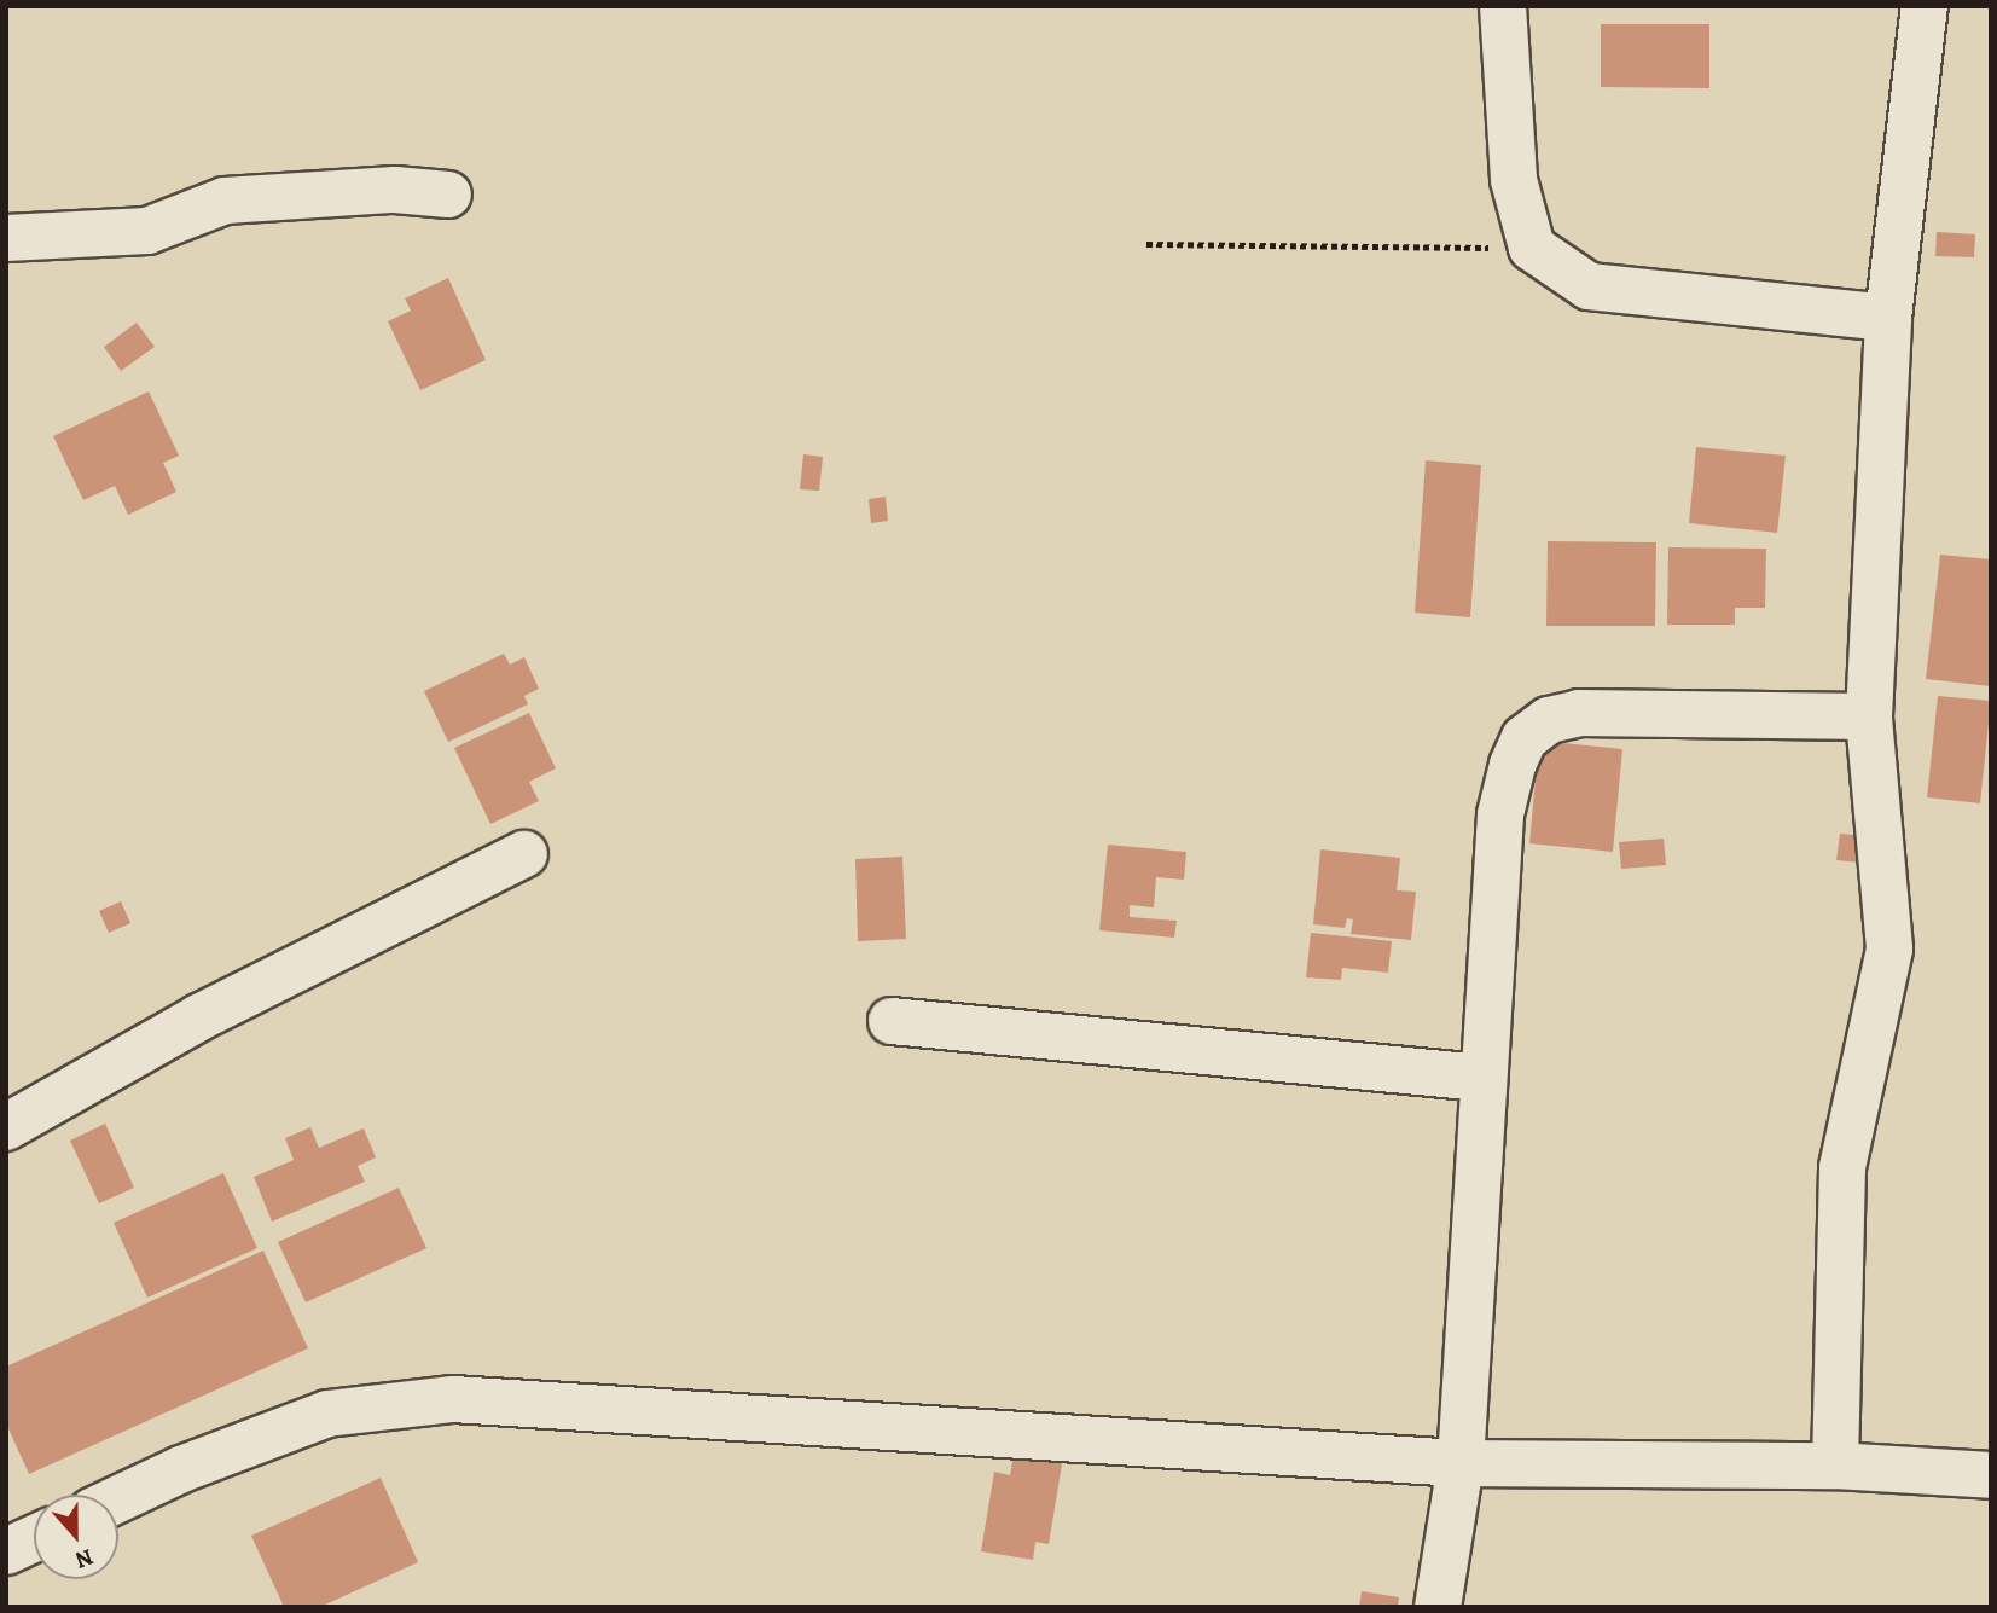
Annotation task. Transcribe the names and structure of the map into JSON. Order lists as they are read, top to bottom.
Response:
{
  "north": "bottom"
}
